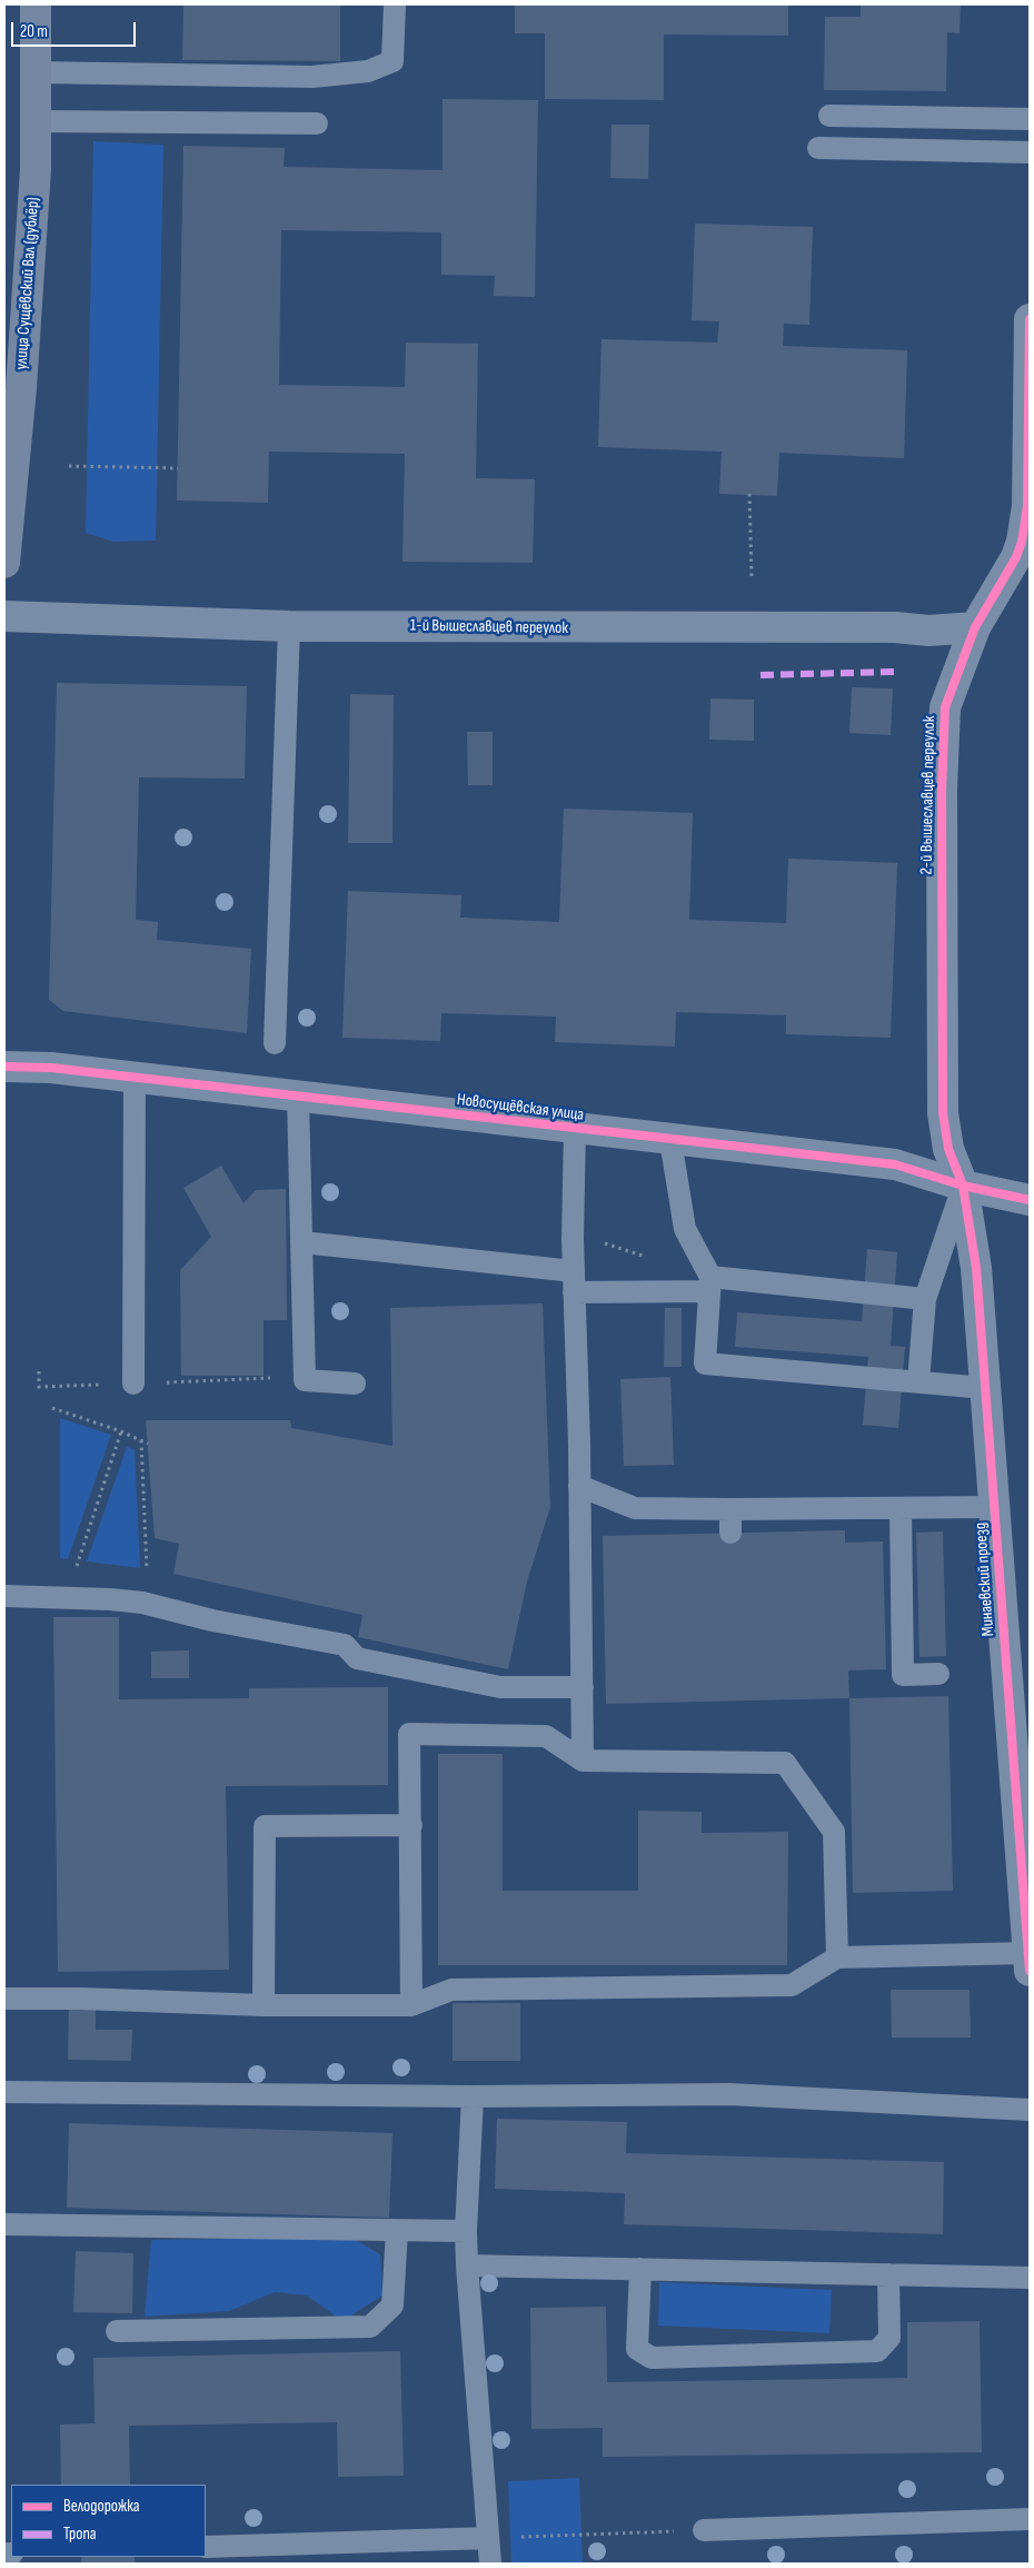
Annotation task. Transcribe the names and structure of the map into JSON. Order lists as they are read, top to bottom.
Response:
{
  "streets": {
    "main road": ["улица Сущёвский Вал (дублёр)"],
    "street": [
      "1-й Вышеславцев переулок",
      "2-й Вышеславцев переулок",
      "Новосущёвская улица",
      "Минаевский проезд"
    ]
  },
  "crossings": [
    ["1-й Вышеславцев переулок", "2-й Вышеславцев переулок"],
    ["2-й Вышеславцев переулок", "Новосущёвская улица"],
    ["2-й Вышеславцев переулок", "Минаевский проезд"],
    ["Новосущёвская улица", "Минаевский проезд"]
  ],
  "legend": ["Велодорожка", "Тропа"],
  "scale_bar": "20 m"
}
